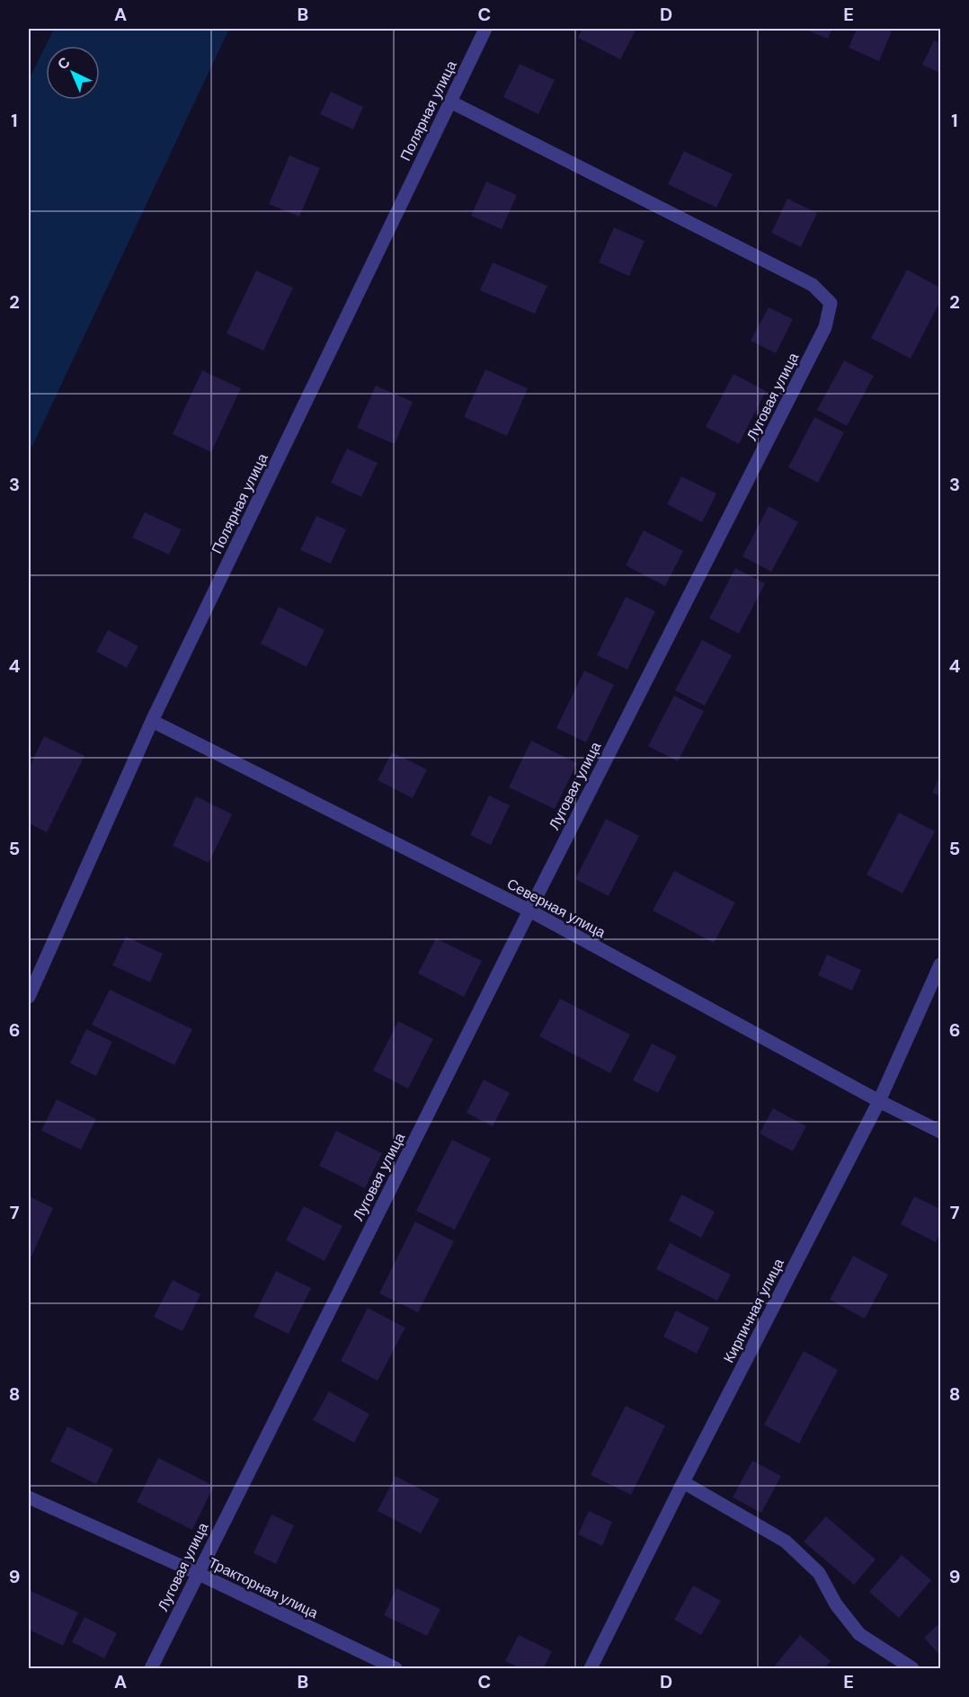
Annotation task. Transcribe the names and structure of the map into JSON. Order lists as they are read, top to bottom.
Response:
{
  "streets": {
    "street": [
      "Полярная улица",
      "Луговая улица",
      "Северная улица",
      "Кирпичная улица",
      "Тракторная улица"
    ]
  },
  "crossings": [
    ["Полярная улица", "Луговая улица"],
    ["Полярная улица", "Северная улица"],
    ["Луговая улица", "Северная улица"],
    ["Луговая улица", "Тракторная улица"],
    ["Северная улица", "Кирпичная улица"]
  ],
  "north": "top left",
  "grid": {
    "columns": [
      "A",
      "B",
      "C",
      "D",
      "E"
    ],
    "rows": [
      "1",
      "2",
      "3",
      "4",
      "5",
      "6",
      "7",
      "8",
      "9"
    ]
  }
}
